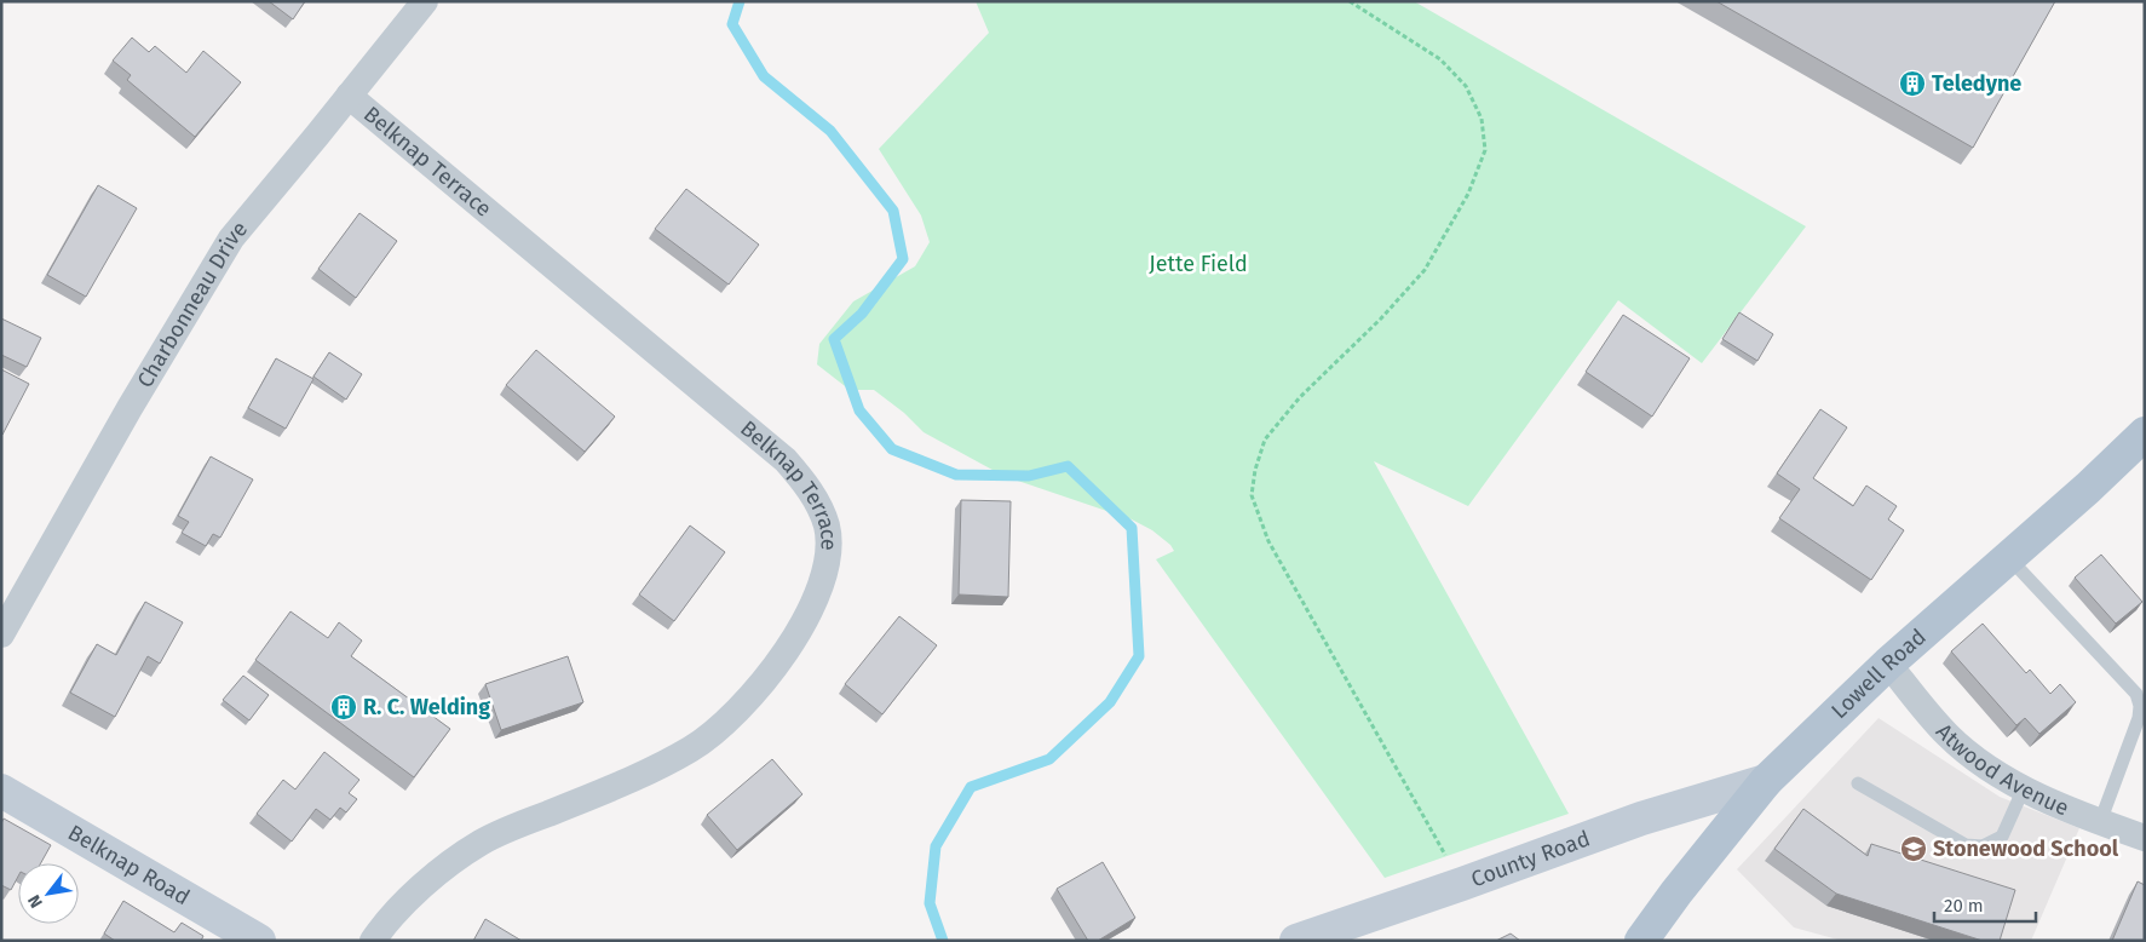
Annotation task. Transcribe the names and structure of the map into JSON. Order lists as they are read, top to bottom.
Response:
{
  "streets": {
    "main road": ["Lowell Road"],
    "street": [
      "Belknap Terrace",
      "Charbonneau Drive",
      "Atwood Avenue",
      "County Road",
      "Belknap Road"
    ]
  },
  "crossings": [
    ["Belknap Terrace", "Charbonneau Drive"],
    ["Lowell Road", "Atwood Avenue"],
    ["Lowell Road", "County Road"]
  ],
  "parks": ["Jette Field"],
  "places": {
    "building": ["Teledyne", "R. C. Welding"],
    "school or university": ["Stonewood School"]
  },
  "scale_bar": "20 m",
  "north": "bottom left"
}
